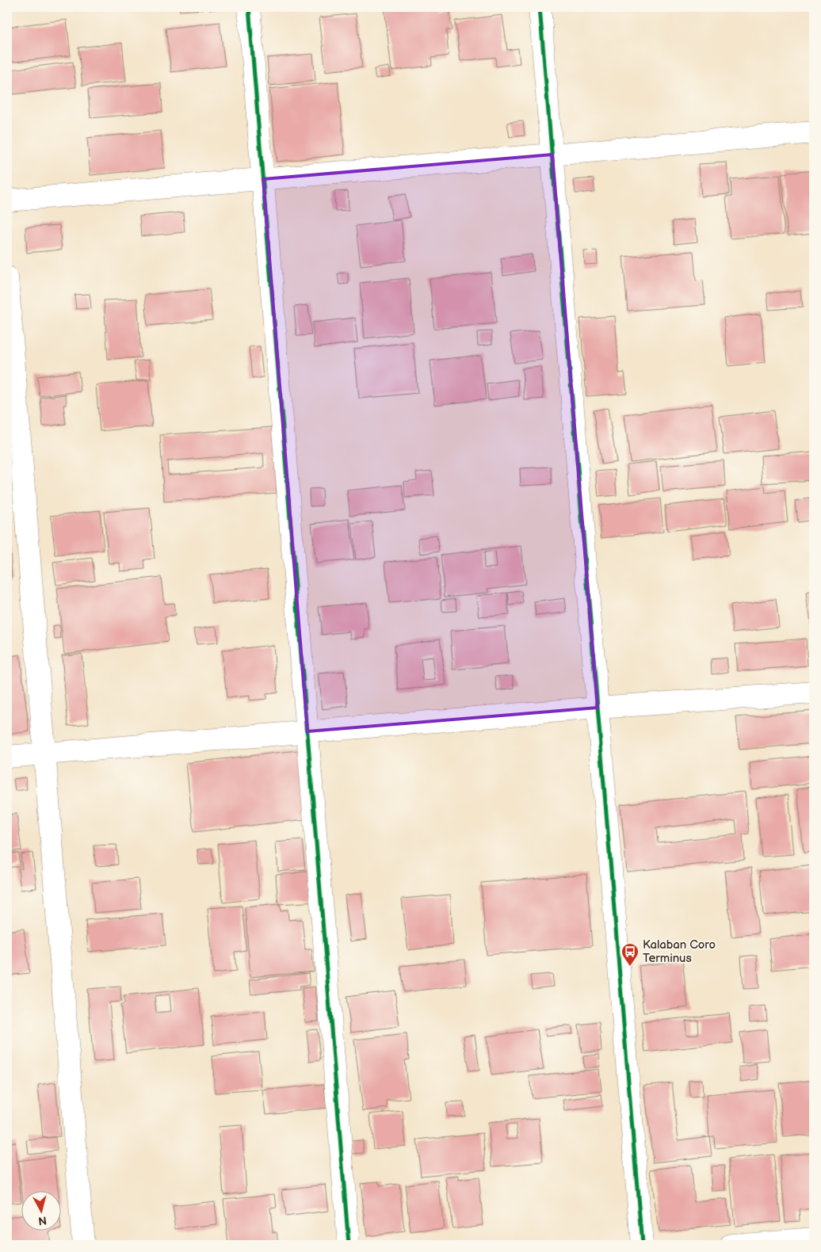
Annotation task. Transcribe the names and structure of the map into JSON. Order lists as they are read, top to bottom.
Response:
{
  "places": {
    "bus stop": ["Kalaban Coro Terminus"]
  },
  "north": "bottom"
}
